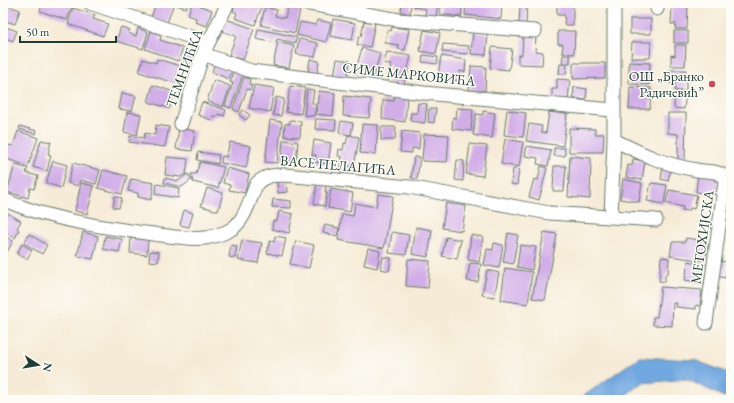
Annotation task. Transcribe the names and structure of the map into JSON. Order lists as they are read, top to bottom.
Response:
{
  "streets": {
    "street": [
      "ТЕМНИЋКА",
      "СИМЕ МАРКОВИЋА",
      "ВАСЕ ПЕЛАГИЋА",
      "МЕТОХИЈСКА"
    ]
  },
  "crossings": [
    ["ТЕМНИЋКА", "СИМЕ МАРКОВИЋА"]
  ],
  "places": ["ОШ „Бранко Радичевић”"],
  "scale_bar": "50 m",
  "north": "right"
}
